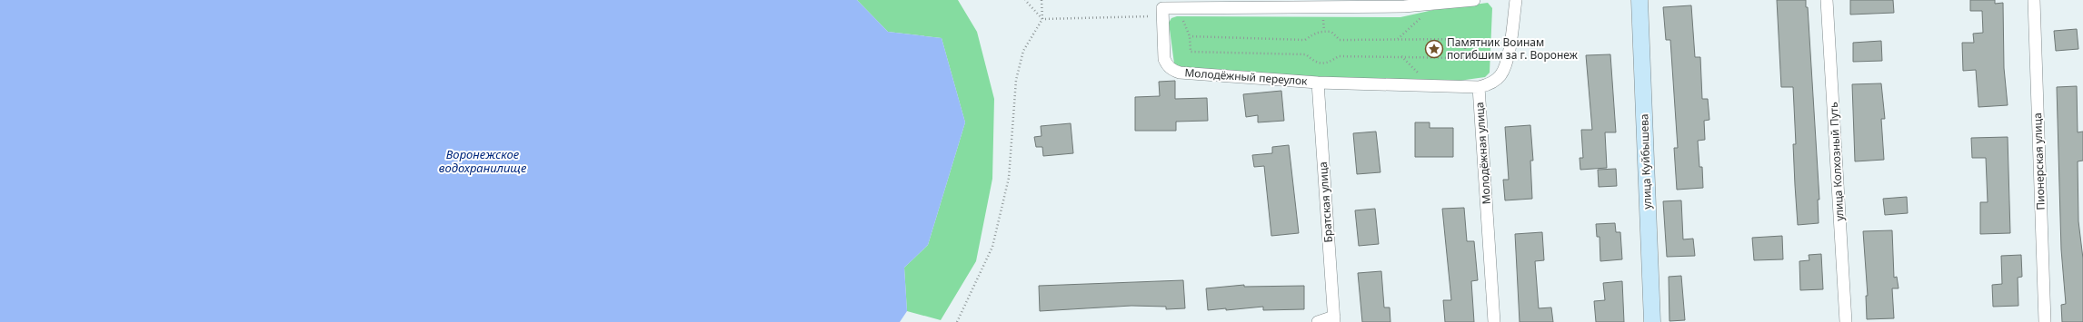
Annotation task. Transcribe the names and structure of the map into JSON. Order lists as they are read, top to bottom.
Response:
{
  "streets": {
    "main road": ["улица Куйбышева"],
    "street": [
      "Молодёжный переулок",
      "Молодёжная улица",
      "улица Колхозный Путь",
      "Пионерская улица",
      "Братская улица"
    ]
  },
  "crossings": [
    ["Молодёжный переулок", "Молодёжная улица"],
    ["Молодёжный переулок", "Братская улица"]
  ],
  "water": ["Воронежское водохранилище"],
  "places": {
    "place": ["Памятник Воинам погибшим за г. Воронеж"]
  }
}
